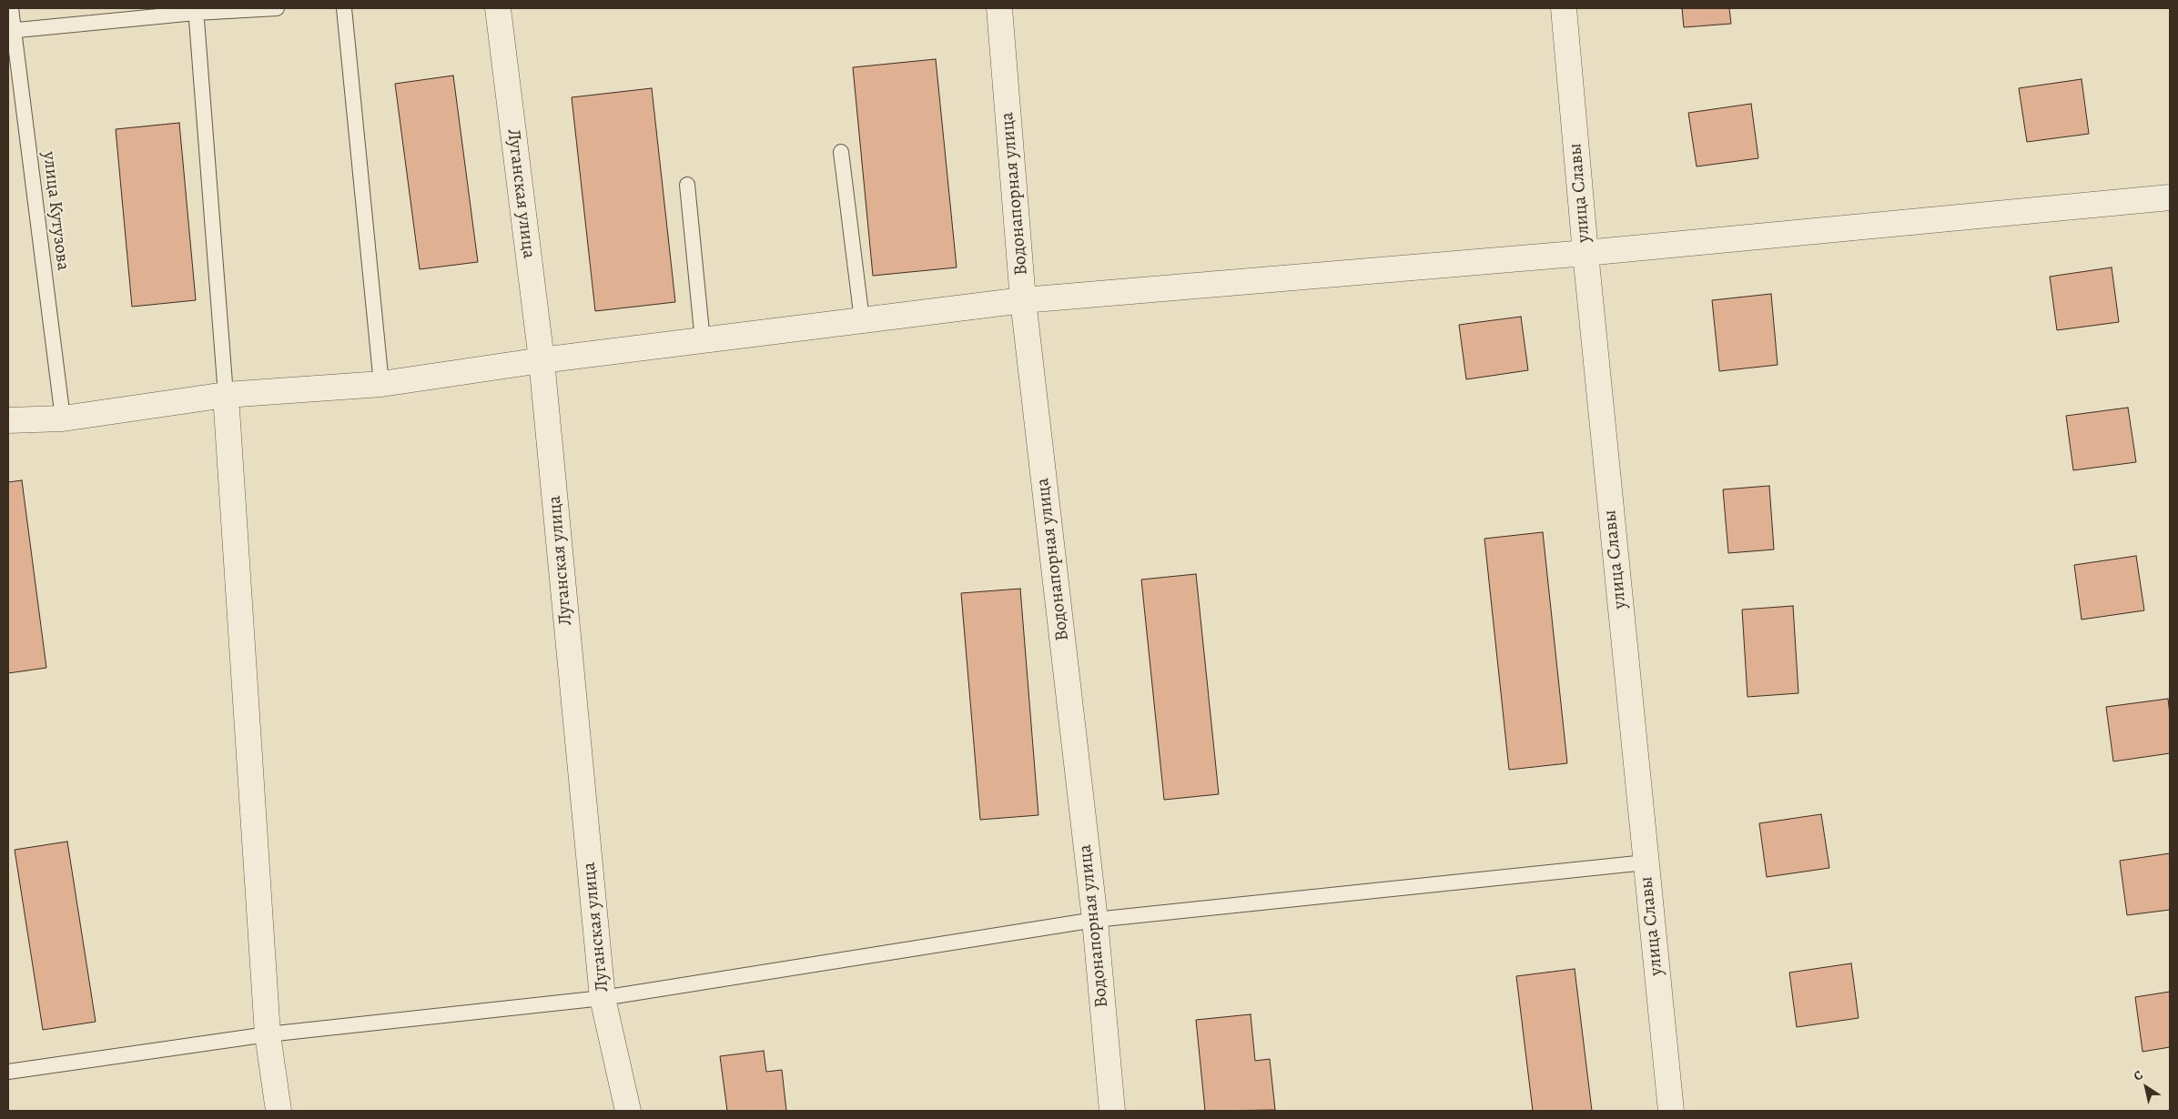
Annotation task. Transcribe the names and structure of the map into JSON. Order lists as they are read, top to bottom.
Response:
{
  "streets": {
    "street": ["улица Славы", "Луганская улица", "Водонапорная улица"],
    "lane": ["улица Кутузова"]
  },
  "north": "top left"
}
